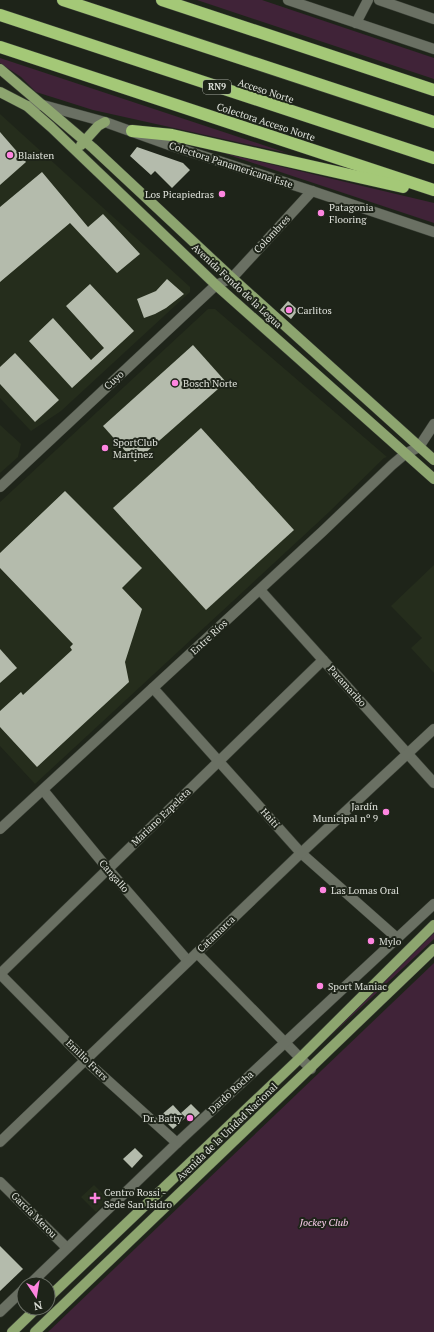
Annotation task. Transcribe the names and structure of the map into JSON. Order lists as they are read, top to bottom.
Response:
{
  "streets": {
    "highway": ["RN9", "Acceso Norte", "Colectora Acceso Norte"],
    "main road": ["Avenida Fondo de la Legua", "Avenida de la Unidad Nacional"],
    "street": [
      "Colectora Panamericana Este",
      "Colombres",
      "Cuyo",
      "Entre Ríos",
      "Paramaribo",
      "Mariano Ezpeleta",
      "Haití",
      "Cangallo",
      "Catamarca",
      "Emilio Frers",
      "Dardo Rocha",
      "García Merou"
    ]
  },
  "crossings": [
    ["Colectora Panamericana Este", "Colombres"],
    ["Colectora Panamericana Este", "Avenida Fondo de la Legua"],
    ["Colombres", "Avenida Fondo de la Legua"],
    ["Colombres", "Cuyo"],
    ["Avenida Fondo de la Legua", "Cuyo"],
    ["Avenida Fondo de la Legua", "Entre Ríos"],
    ["Entre Ríos", "Paramaribo"],
    ["Entre Ríos", "Haití"],
    ["Entre Ríos", "Cangallo"],
    ["Paramaribo", "Mariano Ezpeleta"],
    ["Paramaribo", "Catamarca"],
    ["Mariano Ezpeleta", "Haití"],
    ["Mariano Ezpeleta", "Cangallo"],
    ["Mariano Ezpeleta", "Emilio Frers"],
    ["Haití", "Catamarca"],
    ["Haití", "Dardo Rocha"],
    ["Cangallo", "Catamarca"],
    ["Catamarca", "Emilio Frers"],
    ["Emilio Frers", "Dardo Rocha"],
    ["Dardo Rocha", "García Merou"]
  ],
  "parks": ["Jockey Club"],
  "places": {
    "other": [
      "Blaisten",
      "Los Picapiedras",
      "Patagonia Flooring",
      "Carlitos",
      "Bosch Norte",
      "SportClub Martinez",
      "Jardín Municipal nº 9",
      "Las Lomas Oral",
      "Mylo",
      "Sport Maniac",
      "Dr. Batty"
    ],
    "health": ["Centro Rossi - Sede San Isidro"]
  },
  "north": "bottom"
}
